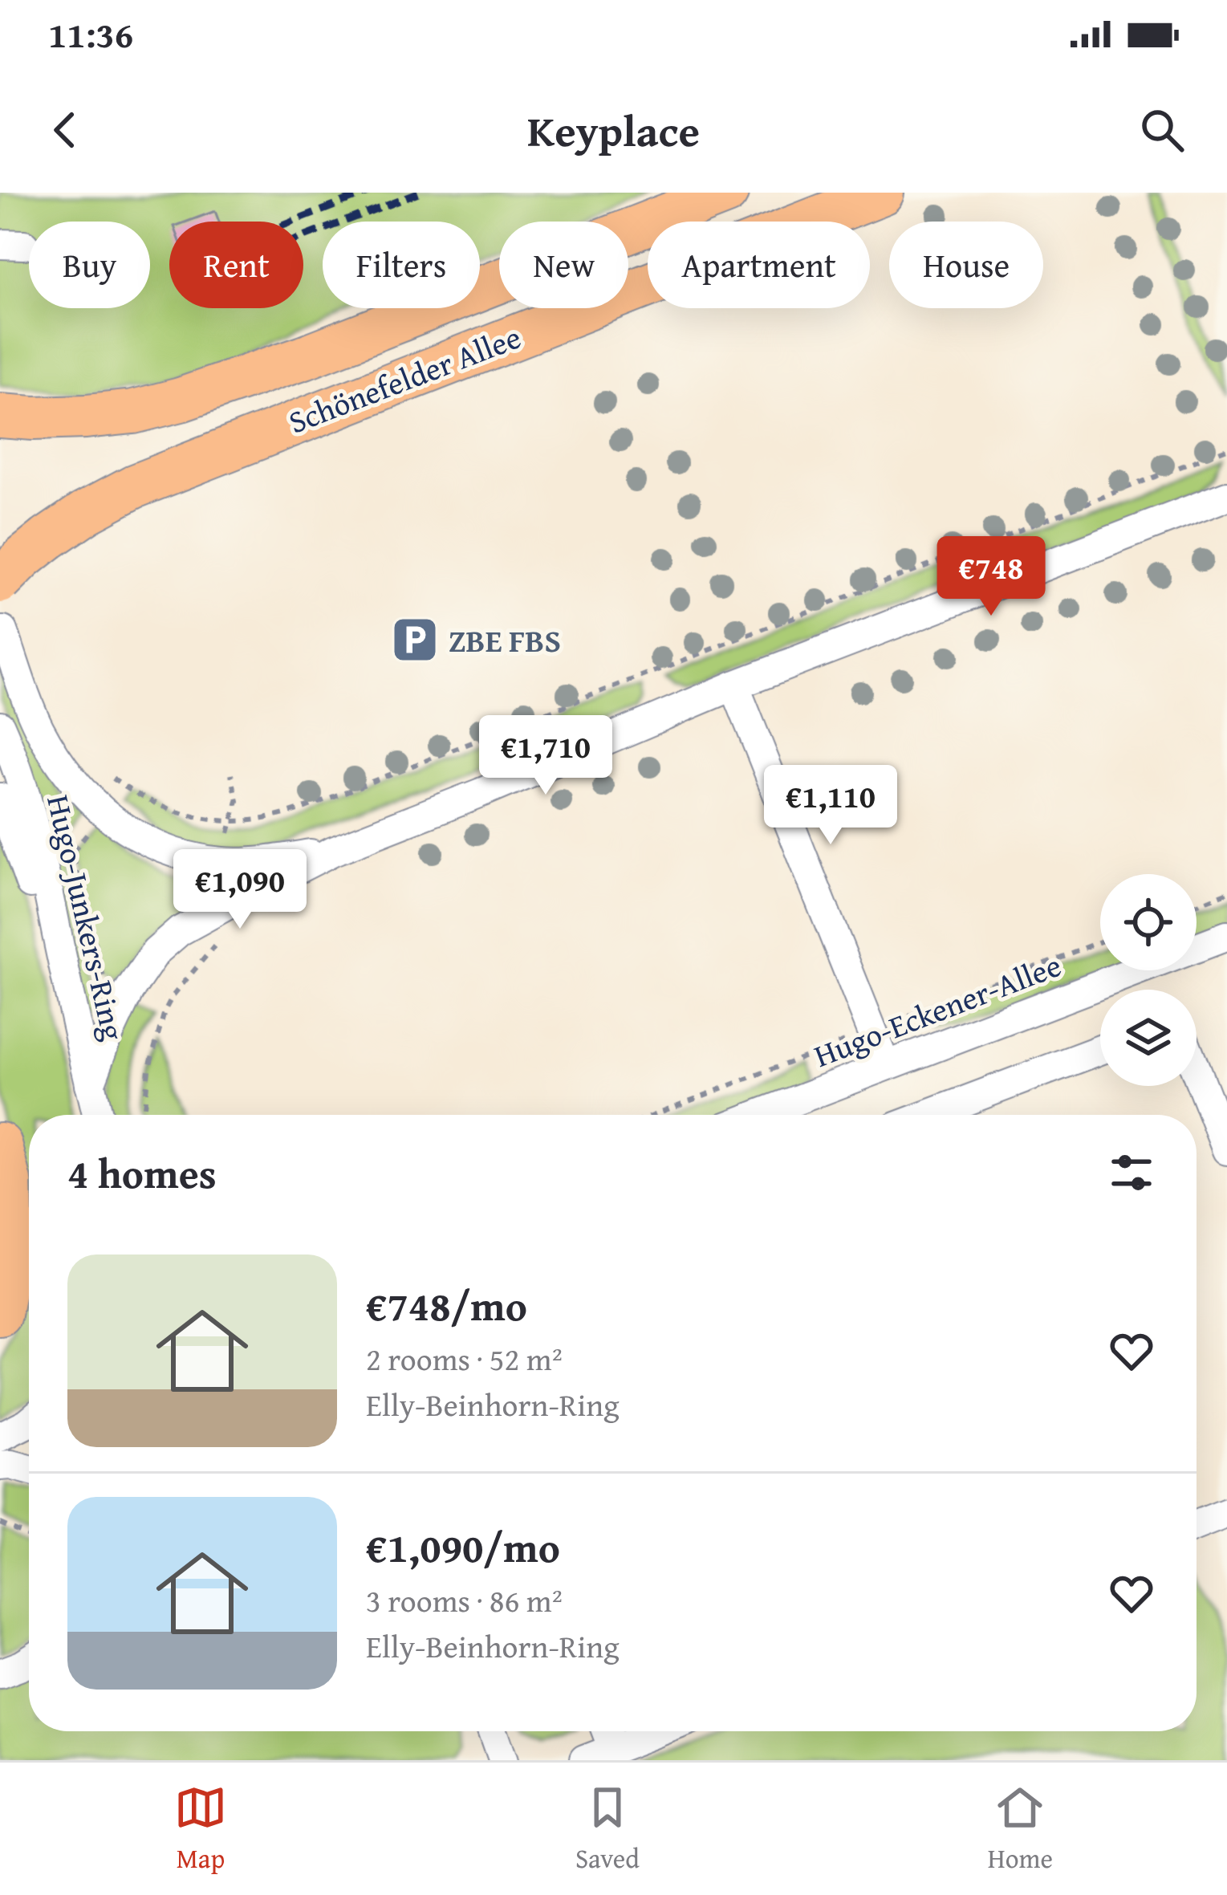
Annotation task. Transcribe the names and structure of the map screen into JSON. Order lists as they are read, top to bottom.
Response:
{
  "streets": {
    "highway": ["Schönefelder Allee"],
    "street": ["Hugo-Junkers-Ring", "Hugo-Eckener-Allee"]
  },
  "places": {
    "parking": ["ZBE FBS"]
  },
  "page": {
    "status": "11:36",
    "header": "Keyplace",
    "chip": [
      "Buy",
      "Rent",
      "Filters",
      "New",
      "Apartment",
      "House"
    ],
    "price": [
      "€748",
      "€1,710",
      "€1,110",
      "€1,090"
    ],
    "heading": "4 homes",
    "list": [
      {
        "name": "€748/mo",
        "note": "2 rooms · 52 m² · Elly-Beinhorn-Ring"
      },
      {
        "name": "€1,090/mo",
        "note": "3 rooms · 86 m² · Elly-Beinhorn-Ring"
      }
    ],
    "tabs": ["Map", "Saved", "Home"]
  }
}
